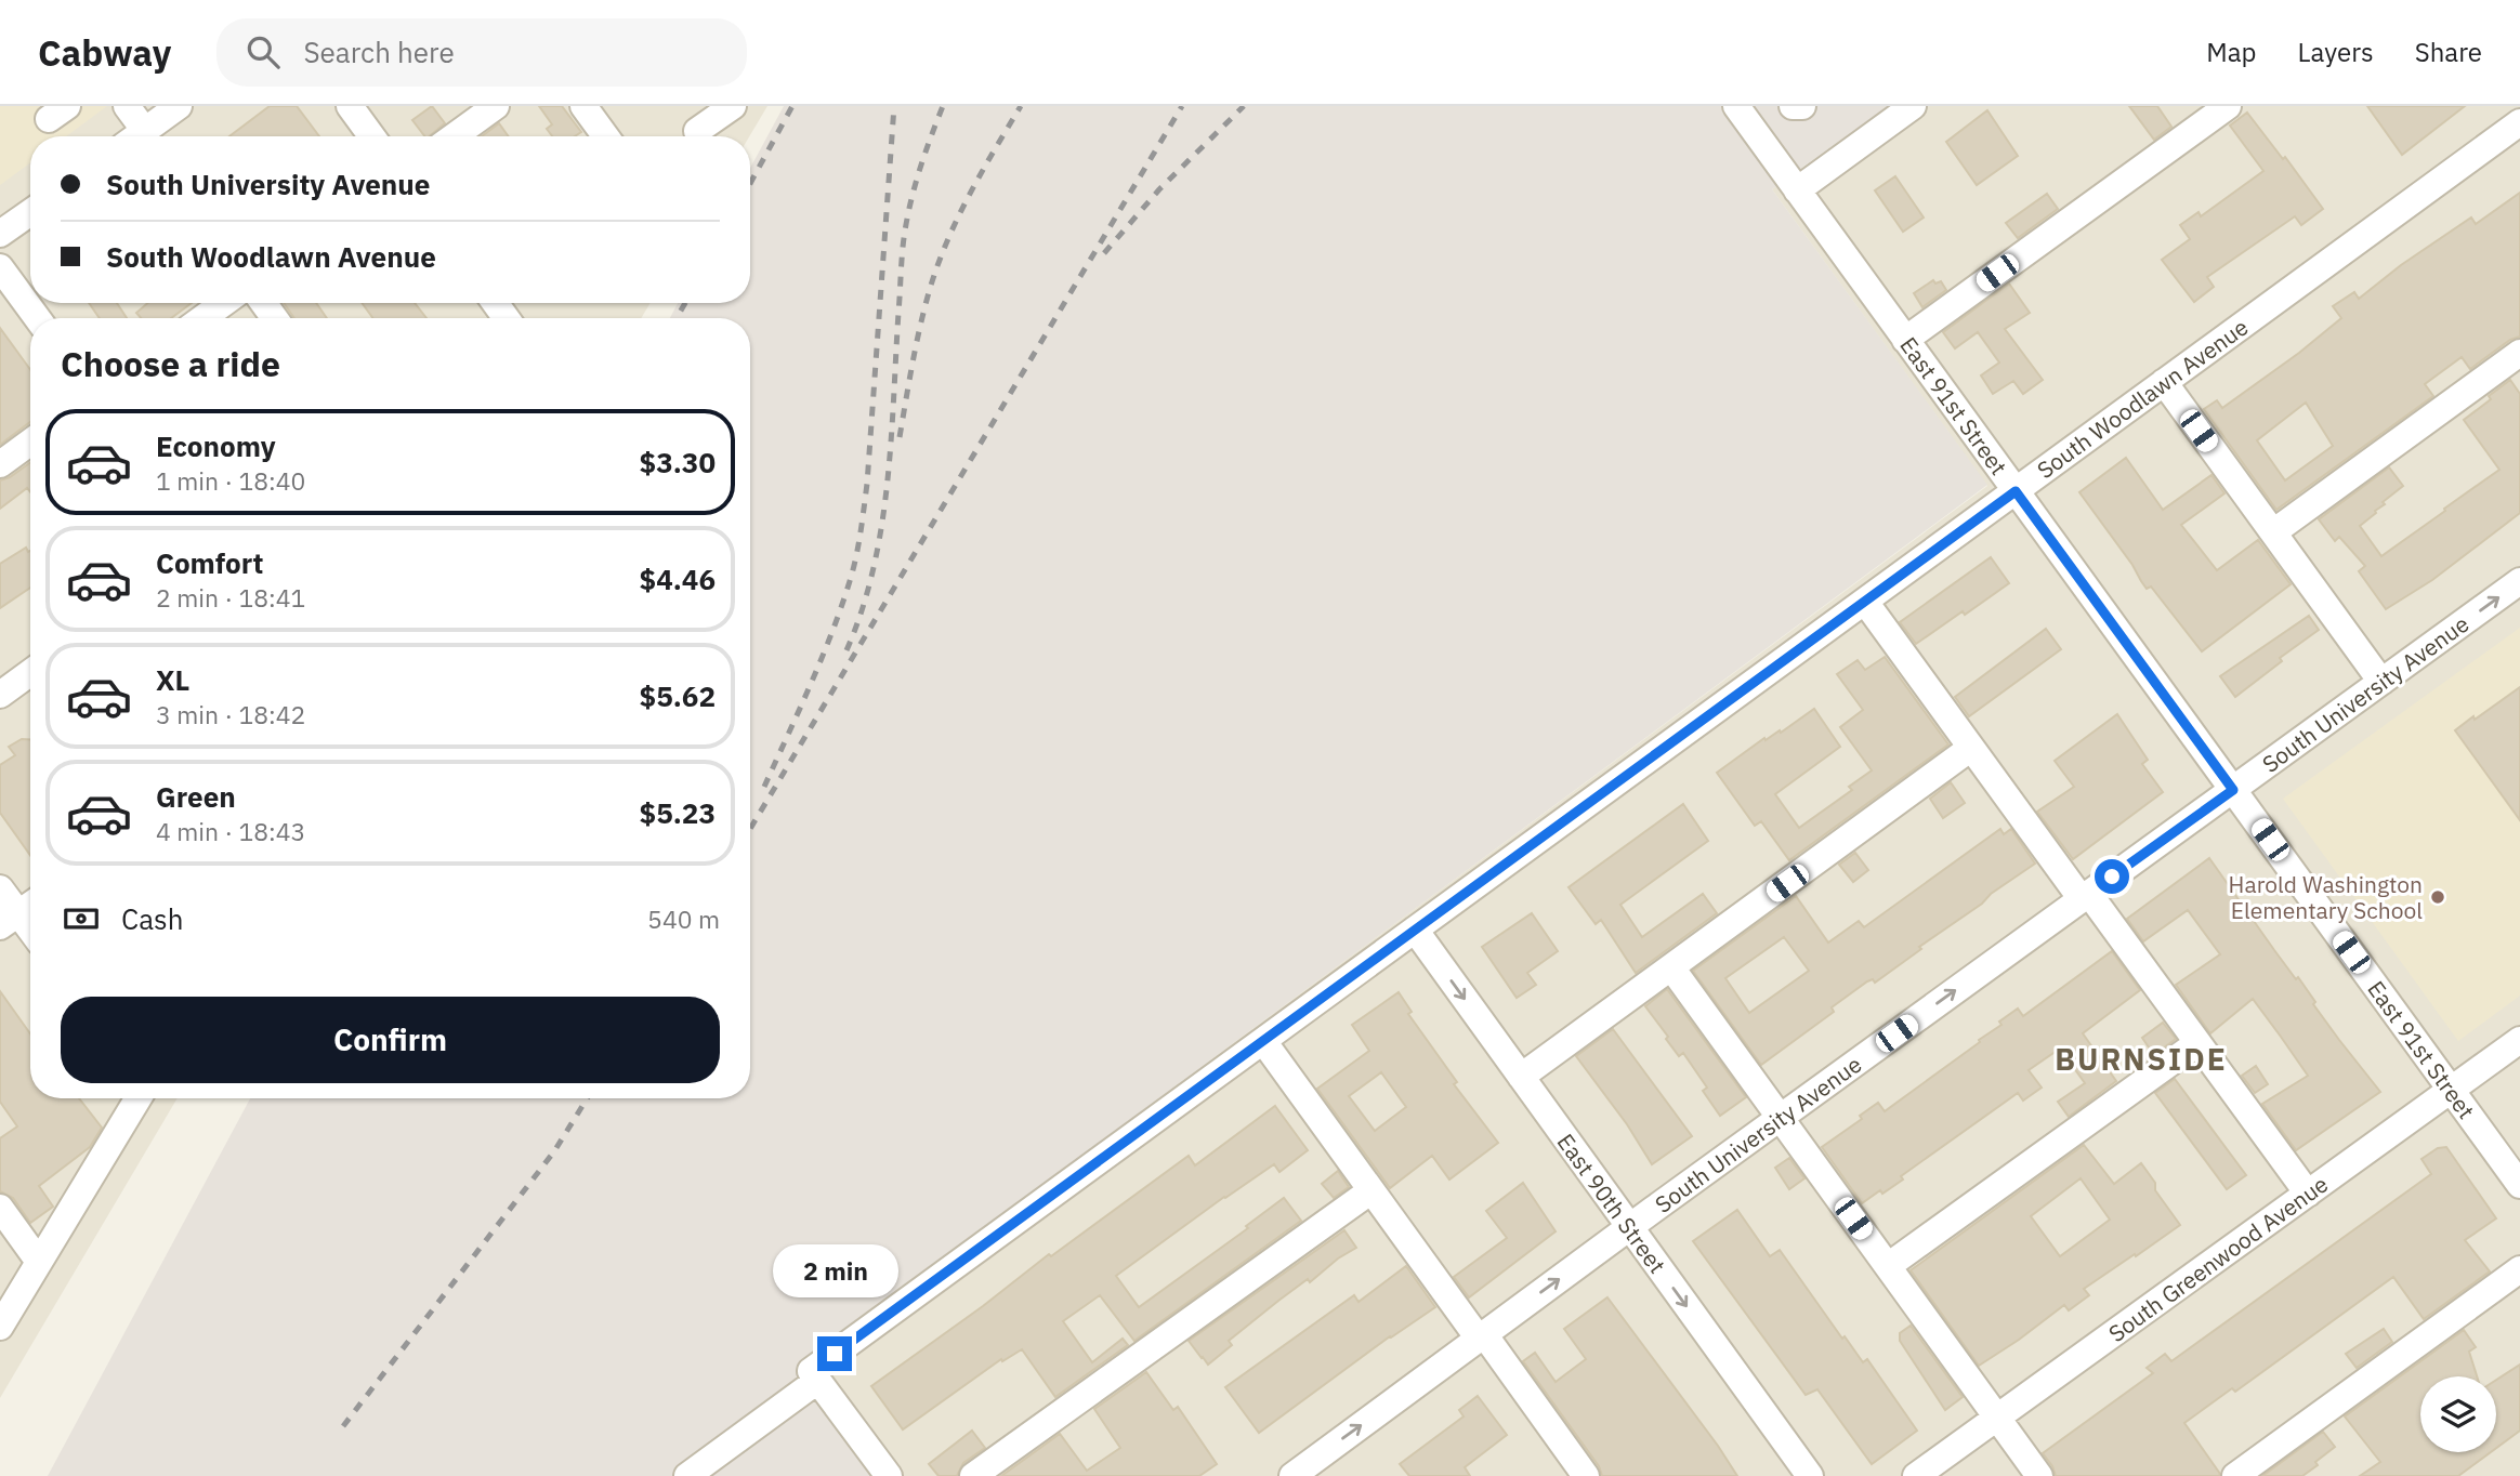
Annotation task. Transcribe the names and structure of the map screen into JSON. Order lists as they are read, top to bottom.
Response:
{
  "streets": {
    "street": [
      "South Woodlawn Avenue",
      "East 91st Street",
      "South University Avenue",
      "East 90th Street",
      "South Greenwood Avenue"
    ]
  },
  "crossings": [
    ["South Woodlawn Avenue", "East 91st Street"],
    ["South Woodlawn Avenue", "East 90th Street"],
    ["East 91st Street", "South University Avenue"],
    ["East 91st Street", "South Greenwood Avenue"],
    ["South University Avenue", "East 90th Street"]
  ],
  "districts": ["BURNSIDE"],
  "places": ["Harold Washington Elementary School"],
  "page": {
    "header": "Cabway",
    "search": "Search here",
    "nav": ["Map", "Layers", "Share"],
    "banner": ["South University Avenue", "South Woodlawn Avenue"],
    "heading": "Choose a ride",
    "list": [
      {
        "name": "Economy",
        "note": "1 min · 18:40",
        "value": "$3.30"
      },
      {
        "name": "Comfort",
        "note": "2 min · 18:41",
        "value": "$4.46"
      },
      {
        "name": "XL",
        "note": "3 min · 18:42",
        "value": "$5.62"
      },
      {
        "name": "Green",
        "note": "4 min · 18:43",
        "value": "$5.23"
      }
    ],
    "pay": ["Cash", "540 m"],
    "buttons": "Confirm",
    "bubble": "2 min"
  }
}
